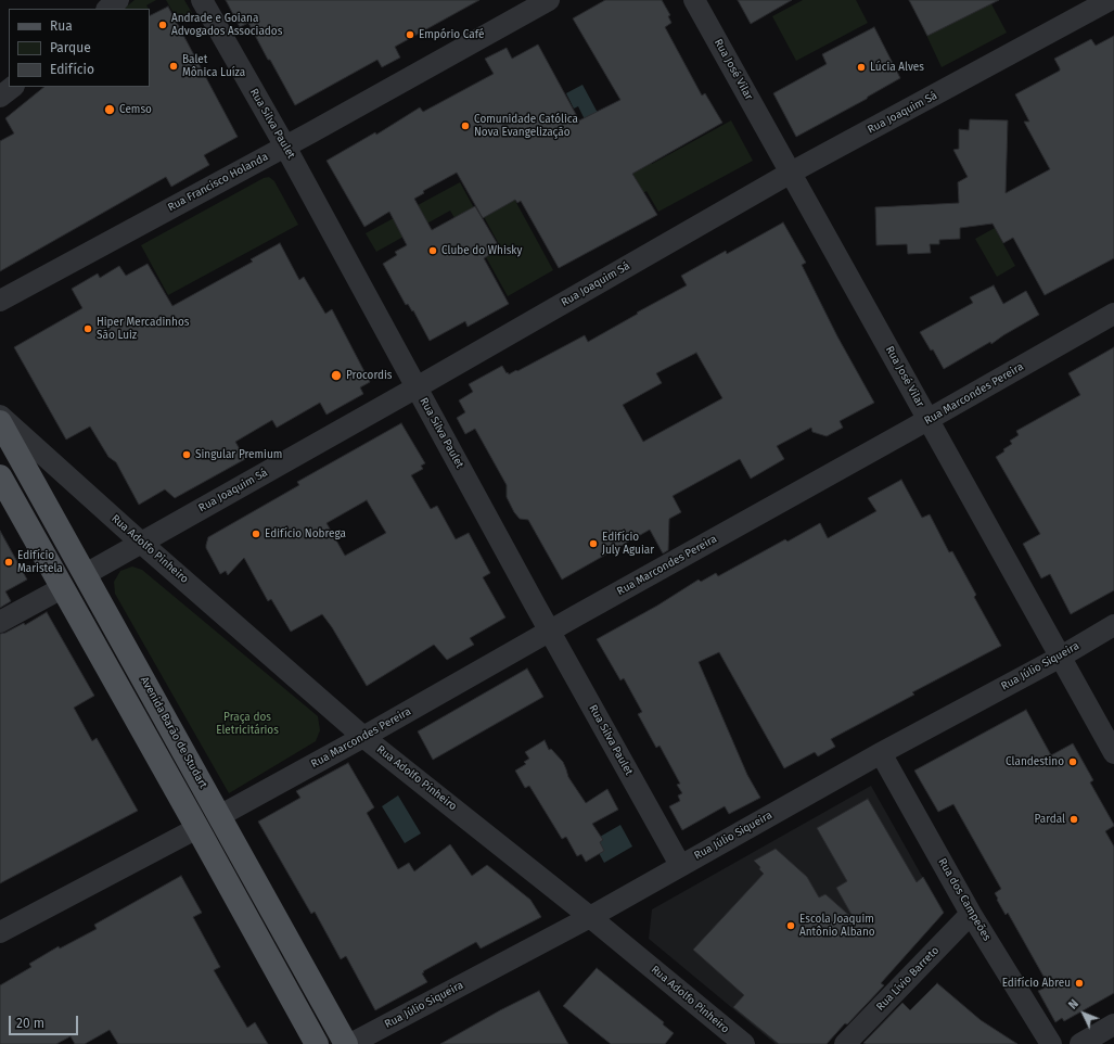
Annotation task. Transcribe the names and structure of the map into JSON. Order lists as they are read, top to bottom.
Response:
{
  "streets": {
    "main road": ["Avenida Barão de Studart"],
    "street": [
      "Rua José Vilar",
      "Rua Joaquim Sá",
      "Rua Silva Paulet",
      "Rua Francisco Holanda",
      "Rua Marcondes Pereira",
      "Rua Adolfo Pinheiro",
      "Rua Júlio Siqueira",
      "Rua dos Campeões",
      "Rua Lívio Barreto"
    ]
  },
  "crossings": [
    ["Rua José Vilar", "Rua Joaquim Sá"],
    ["Rua José Vilar", "Rua Marcondes Pereira"],
    ["Rua José Vilar", "Rua Júlio Siqueira"],
    ["Rua Joaquim Sá", "Rua Silva Paulet"],
    ["Rua Joaquim Sá", "Rua Adolfo Pinheiro"],
    ["Rua Joaquim Sá", "Avenida Barão de Studart"],
    ["Rua Silva Paulet", "Rua Francisco Holanda"],
    ["Rua Silva Paulet", "Rua Marcondes Pereira"],
    ["Rua Silva Paulet", "Rua Júlio Siqueira"],
    ["Rua Marcondes Pereira", "Rua Adolfo Pinheiro"],
    ["Rua Marcondes Pereira", "Avenida Barão de Studart"],
    ["Rua Adolfo Pinheiro", "Rua Júlio Siqueira"],
    ["Rua Júlio Siqueira", "Rua dos Campeões"],
    ["Rua dos Campeões", "Rua Lívio Barreto"]
  ],
  "parks": ["Praça dos Eletricitários"],
  "places": [
    "Andrade e Goiana Advogados Associados",
    "Empório Café",
    "Balet Mônica Luíza",
    "Lúcia Alves",
    "Cemso",
    "Comunidade Católica Nova Evangelização",
    "Clube do Whisky",
    "Hiper Mercadinhos São Luiz",
    "Procordis",
    "Singular Premium",
    "Edifício Nobrega",
    "Edifício July Aguiar",
    "Edifício Maristela",
    "Clandestino",
    "Pardal",
    "Escola Joaquim Antônio Albano",
    "Edifício Abreu"
  ],
  "legend": ["Rua", "Parque", "Edifício"],
  "scale_bar": "20 m",
  "north": "top left"
}
